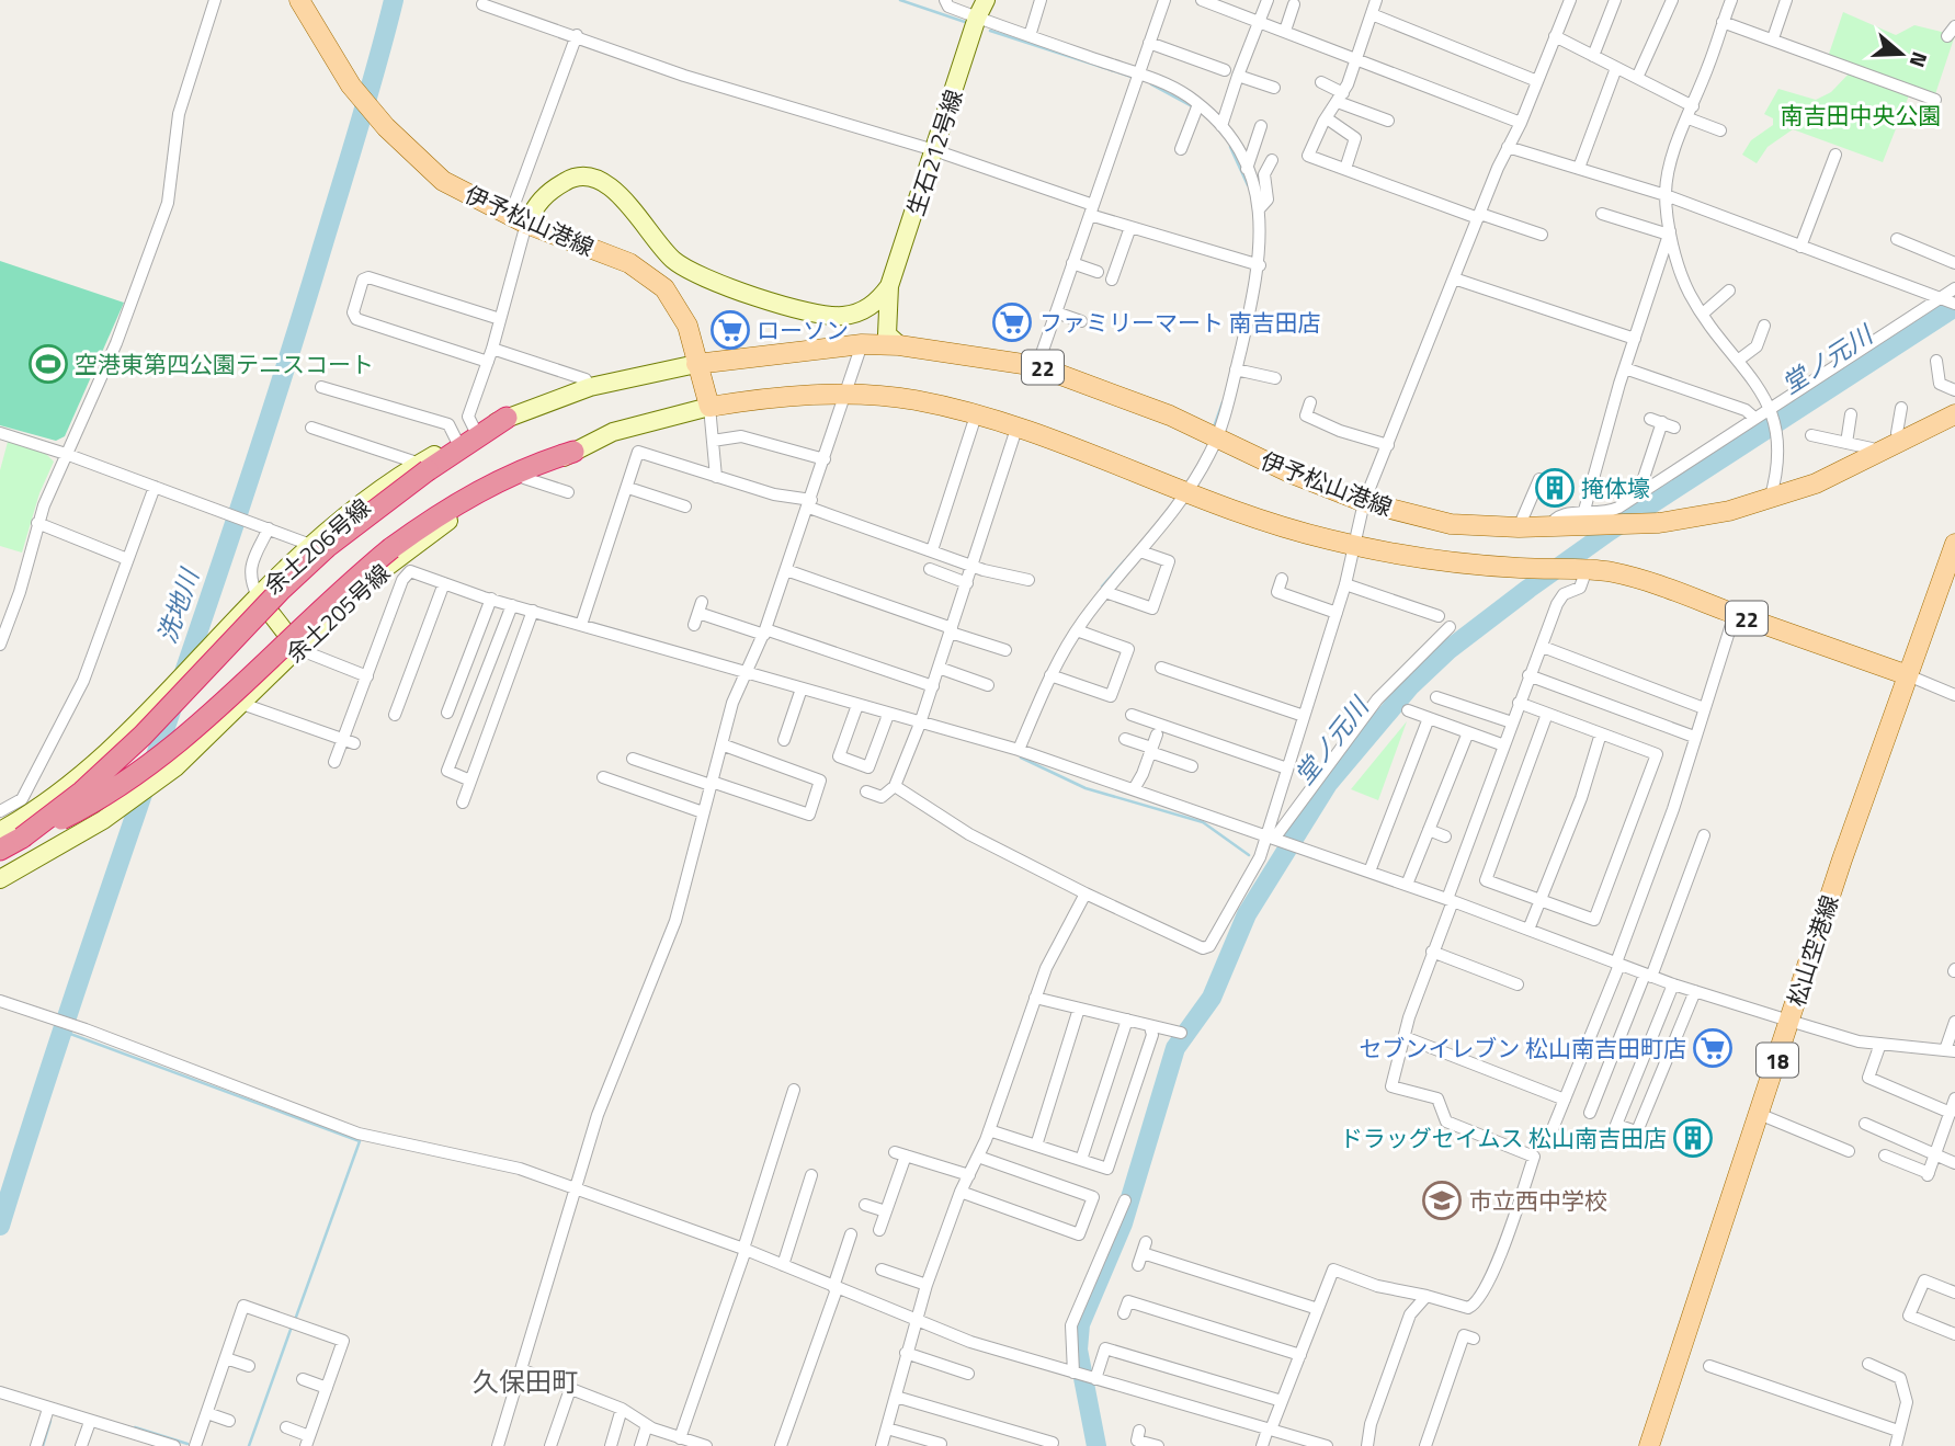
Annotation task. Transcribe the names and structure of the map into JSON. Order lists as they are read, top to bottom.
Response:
{
  "streets": {
    "main road": [
      "伊予松山港線",
      "22",
      "松山空港線",
      "18"
    ],
    "street": ["生石212号線", "余土206号線", "余土205号線"]
  },
  "crossings": [
    ["伊予松山港線", "余土206号線"],
    ["伊予松山港線", "余土205号線"],
    ["伊予松山港線", "松山空港線"]
  ],
  "districts": ["久保田町"],
  "water": ["堂ノ元川", "洗地川"],
  "parks": ["南吉田中央公園"],
  "places": {
    "supermarket": ["ファミリーマート 南吉田店", "ローソン", "セブンイレブン 松山南吉田町店"],
    "sports": ["空港東第四公園テニスコート"],
    "building": ["掩体壕", "ドラッグセイムス 松山南吉田店"],
    "school or university": ["市立西中学校"]
  },
  "north": "right"
}
